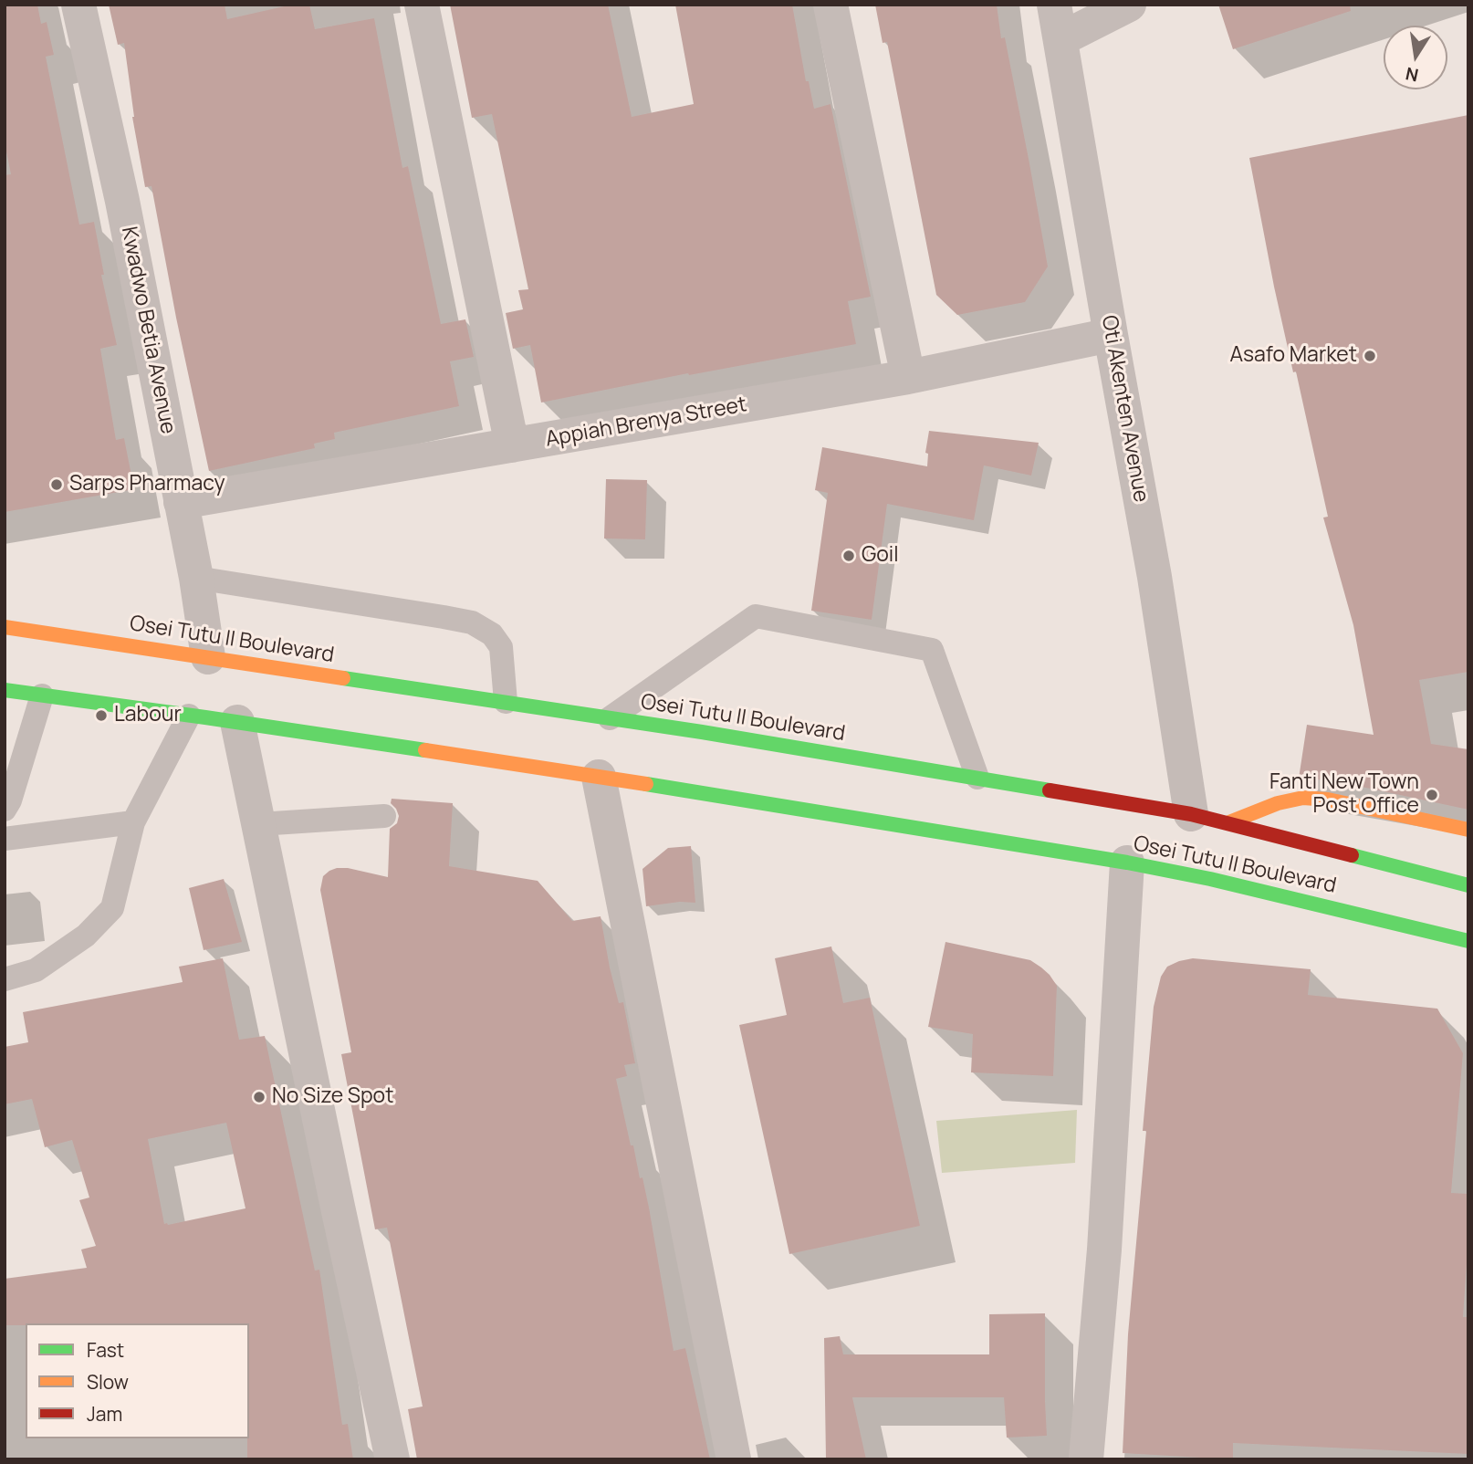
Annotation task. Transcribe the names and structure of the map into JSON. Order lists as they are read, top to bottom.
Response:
{
  "streets": {
    "main road": ["Osei Tutu II Boulevard"],
    "street": ["Kwadwo Betia Avenue", "Oti Akenten Avenue", "Appiah Brenya Street"]
  },
  "crossings": [
    ["Kwadwo Betia Avenue", "Appiah Brenya Street"],
    ["Kwadwo Betia Avenue", "Osei Tutu II Boulevard"],
    ["Oti Akenten Avenue", "Appiah Brenya Street"],
    ["Oti Akenten Avenue", "Osei Tutu II Boulevard"]
  ],
  "places": [
    "Asafo Market",
    "Sarps Pharmacy",
    "Goil",
    "Labour",
    "Fanti New Town Post Office",
    "No Size Spot"
  ],
  "legend": ["Fast", "Slow", "Jam"],
  "north": "bottom"
}
